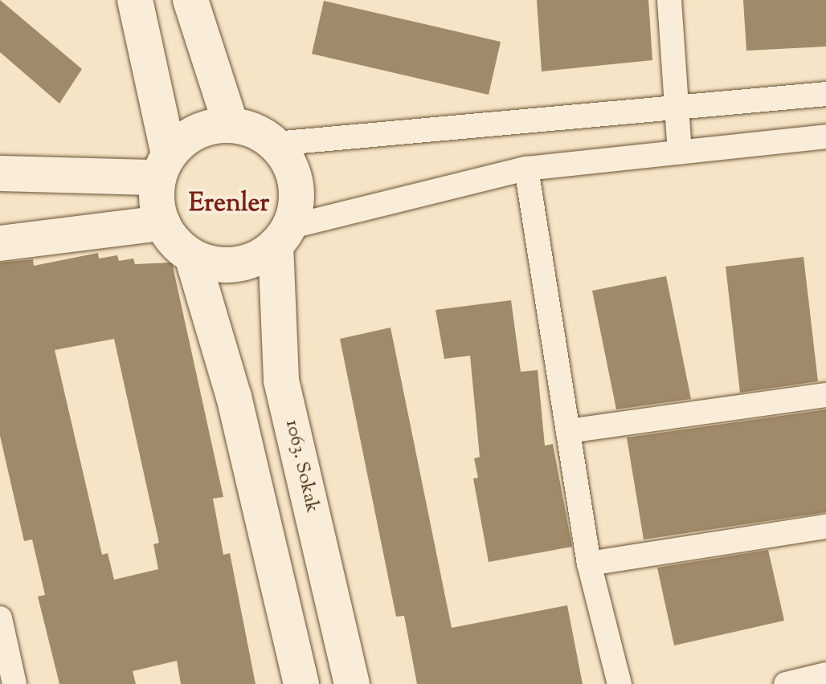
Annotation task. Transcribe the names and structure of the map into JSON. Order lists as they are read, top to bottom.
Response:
{
  "streets": {
    "main road": ["1063. Sokak"]
  },
  "districts": ["Erenler"]
}
